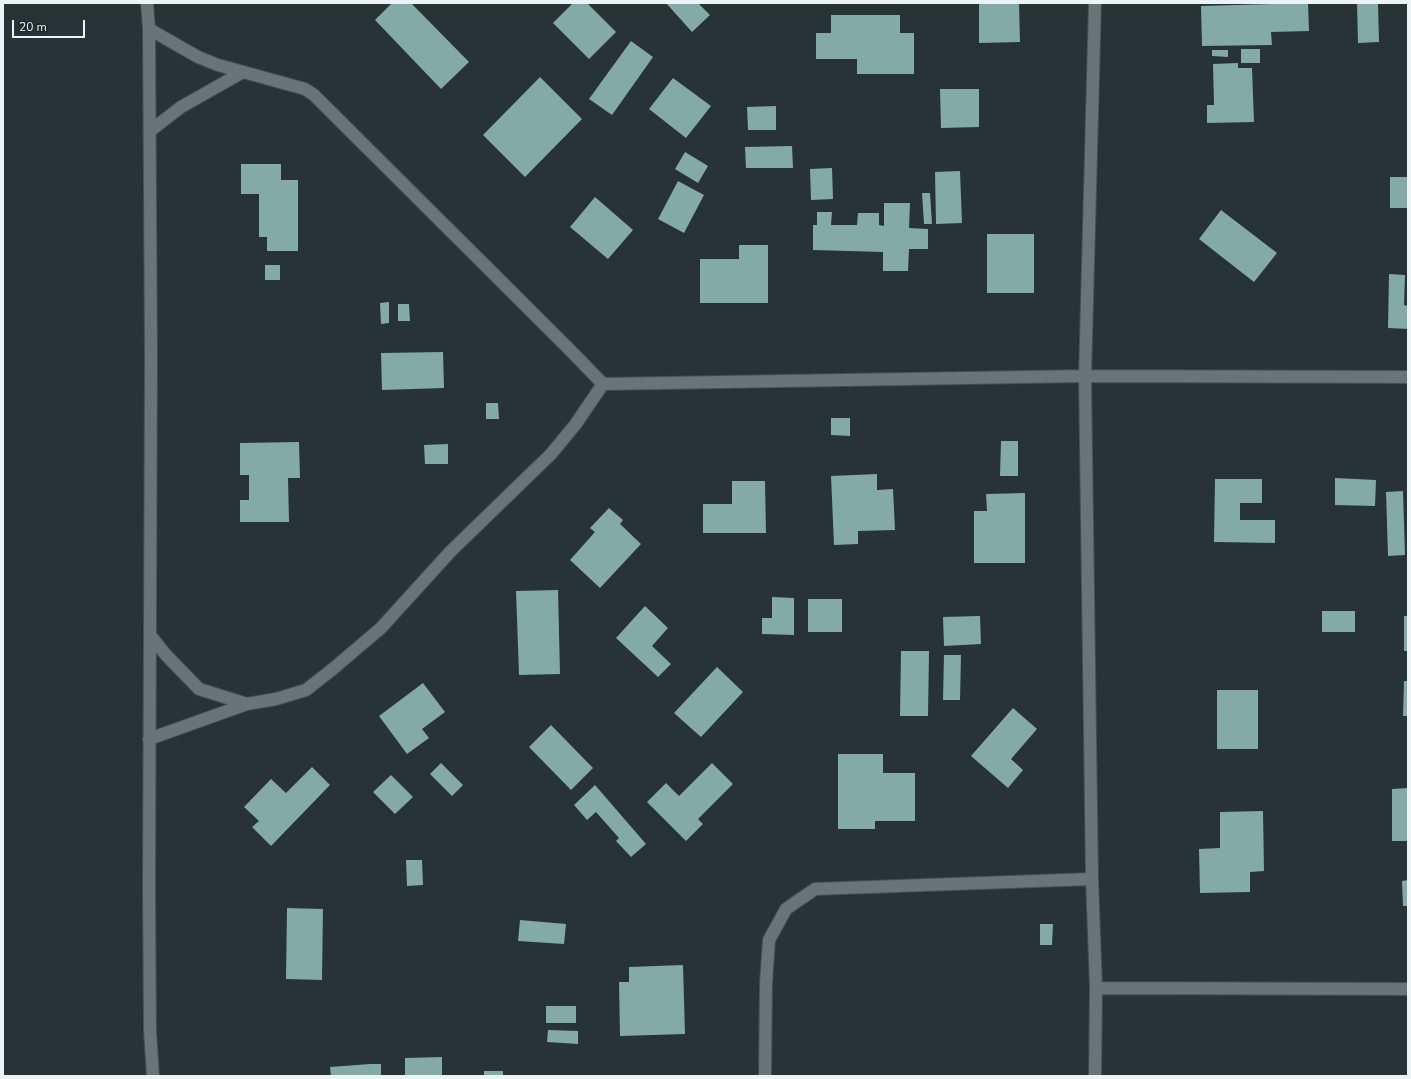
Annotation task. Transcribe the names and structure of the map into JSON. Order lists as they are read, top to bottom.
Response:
{
  "scale_bar": "20 m"
}
